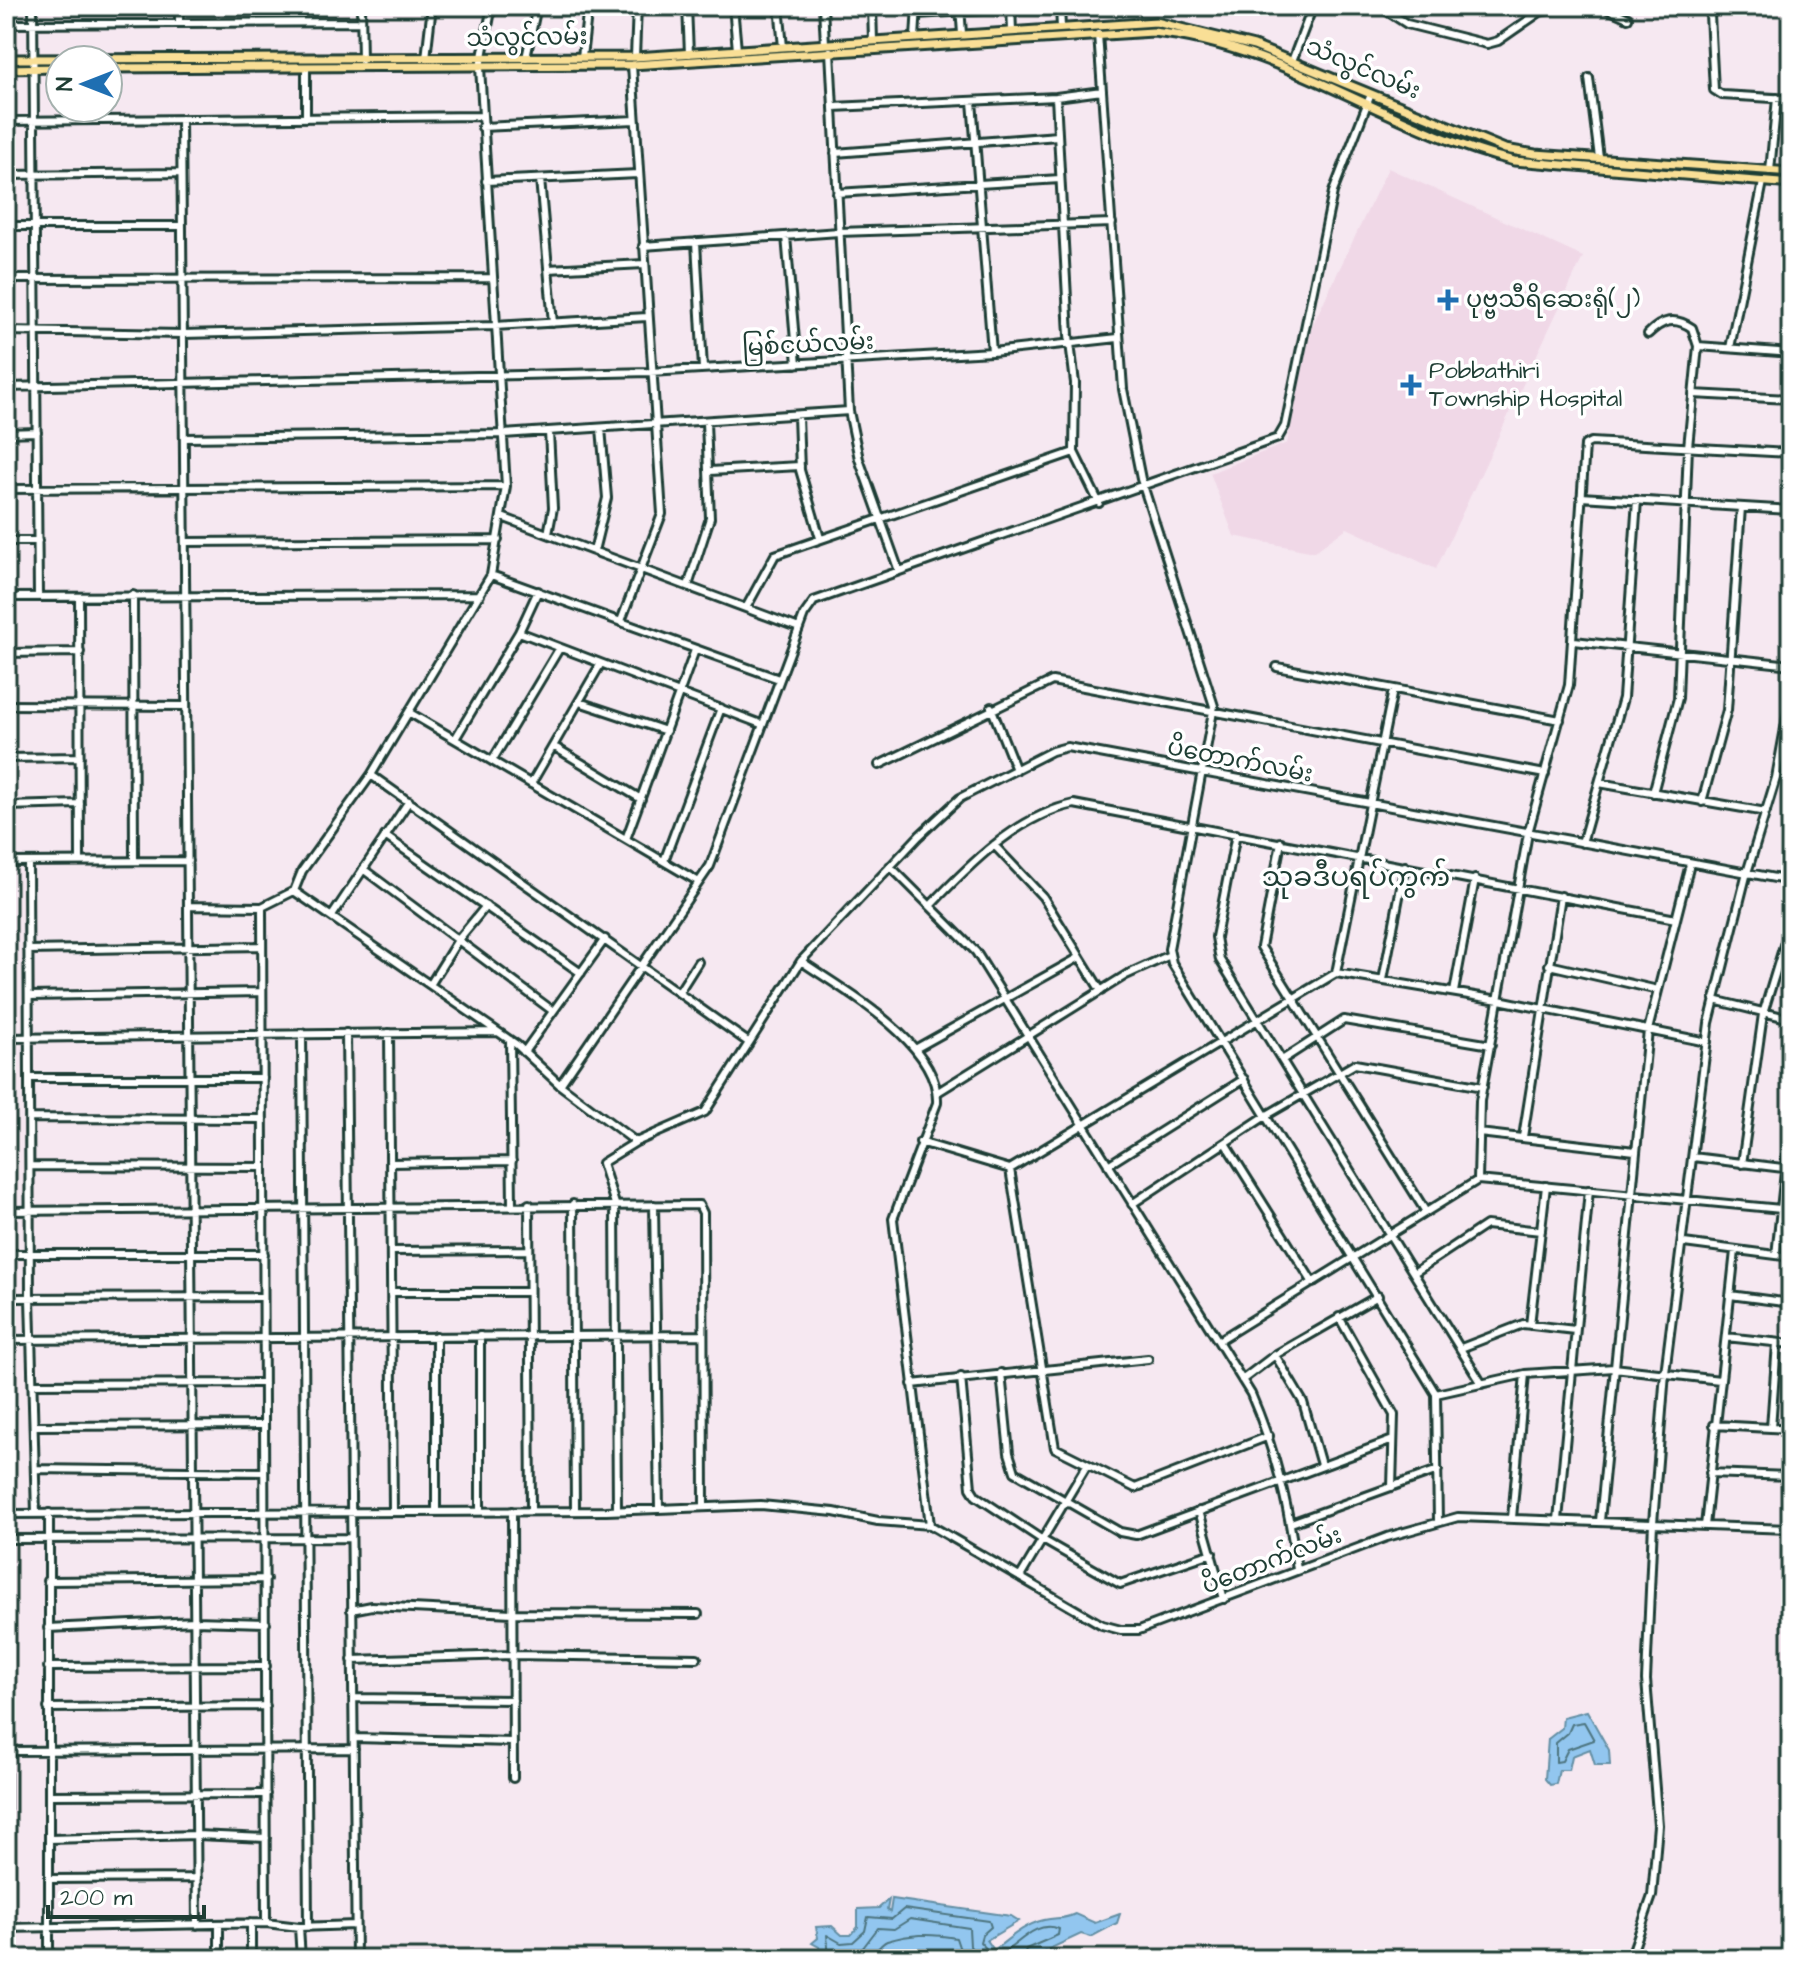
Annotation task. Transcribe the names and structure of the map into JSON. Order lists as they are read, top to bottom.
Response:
{
  "streets": {
    "main road": ["သံလွင်လမ်း"],
    "street": ["မြစ်ငယ်လမ်း", "ပိတောက်လမ်း"]
  },
  "districts": ["သုခဒီပရပ်ကွက်"],
  "places": {
    "health": ["ပုဗ္ဗသီရိဆေးရုံ(၂)", "Pobbathiri Township Hospital"]
  },
  "scale_bar": "200 m",
  "north": "left"
}
